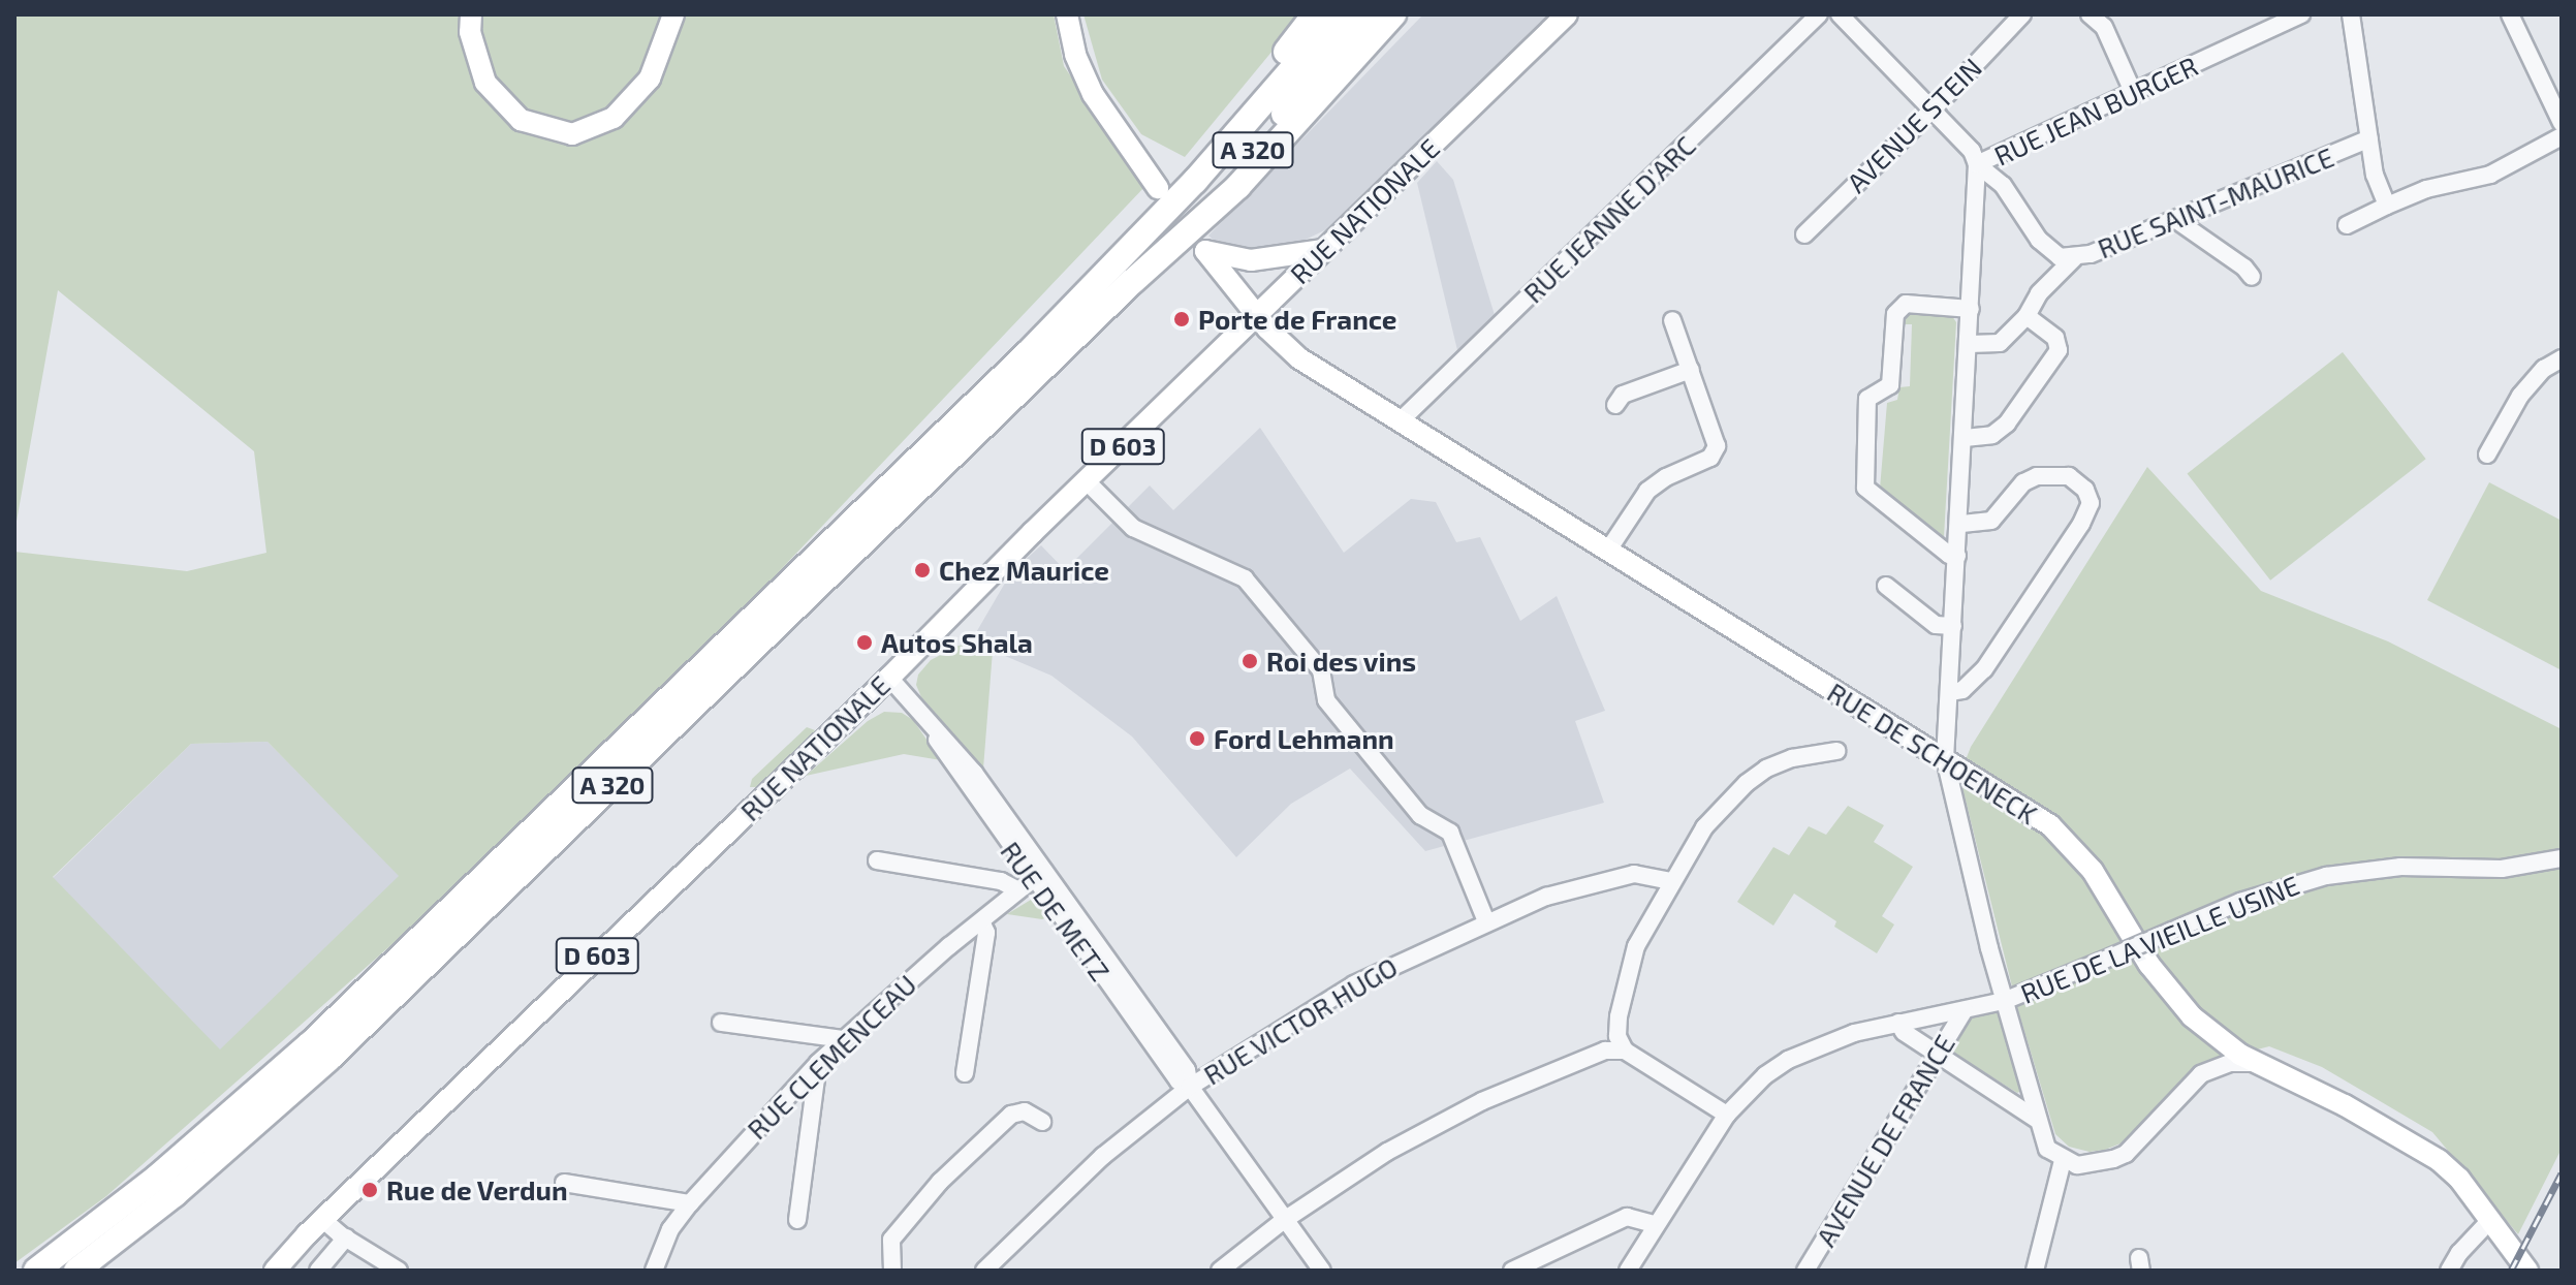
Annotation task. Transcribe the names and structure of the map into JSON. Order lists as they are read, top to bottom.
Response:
{
  "streets": {
    "highway": ["A 320"],
    "main road": ["RUE NATIONALE", "D 603", "RUE DE SCHOENECK"],
    "street": [
      "RUE JEAN BURGER",
      "AVENUE STEIN",
      "RUE SAINT-MAURICE",
      "RUE JEANNE D'ARC",
      "RUE DE METZ",
      "RUE DE LA VIEILLE USINE",
      "RUE VICTOR HUGO",
      "RUE CLEMENCEAU",
      "AVENUE DE FRANCE"
    ]
  },
  "crossings": [
    ["RUE JEAN BURGER", "RUE SAINT-MAURICE"],
    ["RUE JEAN BURGER", "RUE DE SCHOENECK"],
    ["RUE JEAN BURGER", "RUE DE LA VIEILLE USINE"],
    ["AVENUE STEIN", "RUE SAINT-MAURICE"],
    ["RUE NATIONALE", "RUE DE SCHOENECK"],
    ["RUE NATIONALE", "RUE DE METZ"],
    ["RUE JEANNE D'ARC", "RUE DE SCHOENECK"],
    ["RUE DE METZ", "RUE VICTOR HUGO"],
    ["RUE DE METZ", "RUE CLEMENCEAU"],
    ["RUE DE LA VIEILLE USINE", "AVENUE DE FRANCE"]
  ],
  "places": [
    "Porte de France",
    "Chez Maurice",
    "Autos Shala",
    "Roi des vins",
    "Ford Lehmann",
    "Rue de Verdun"
  ]
}
